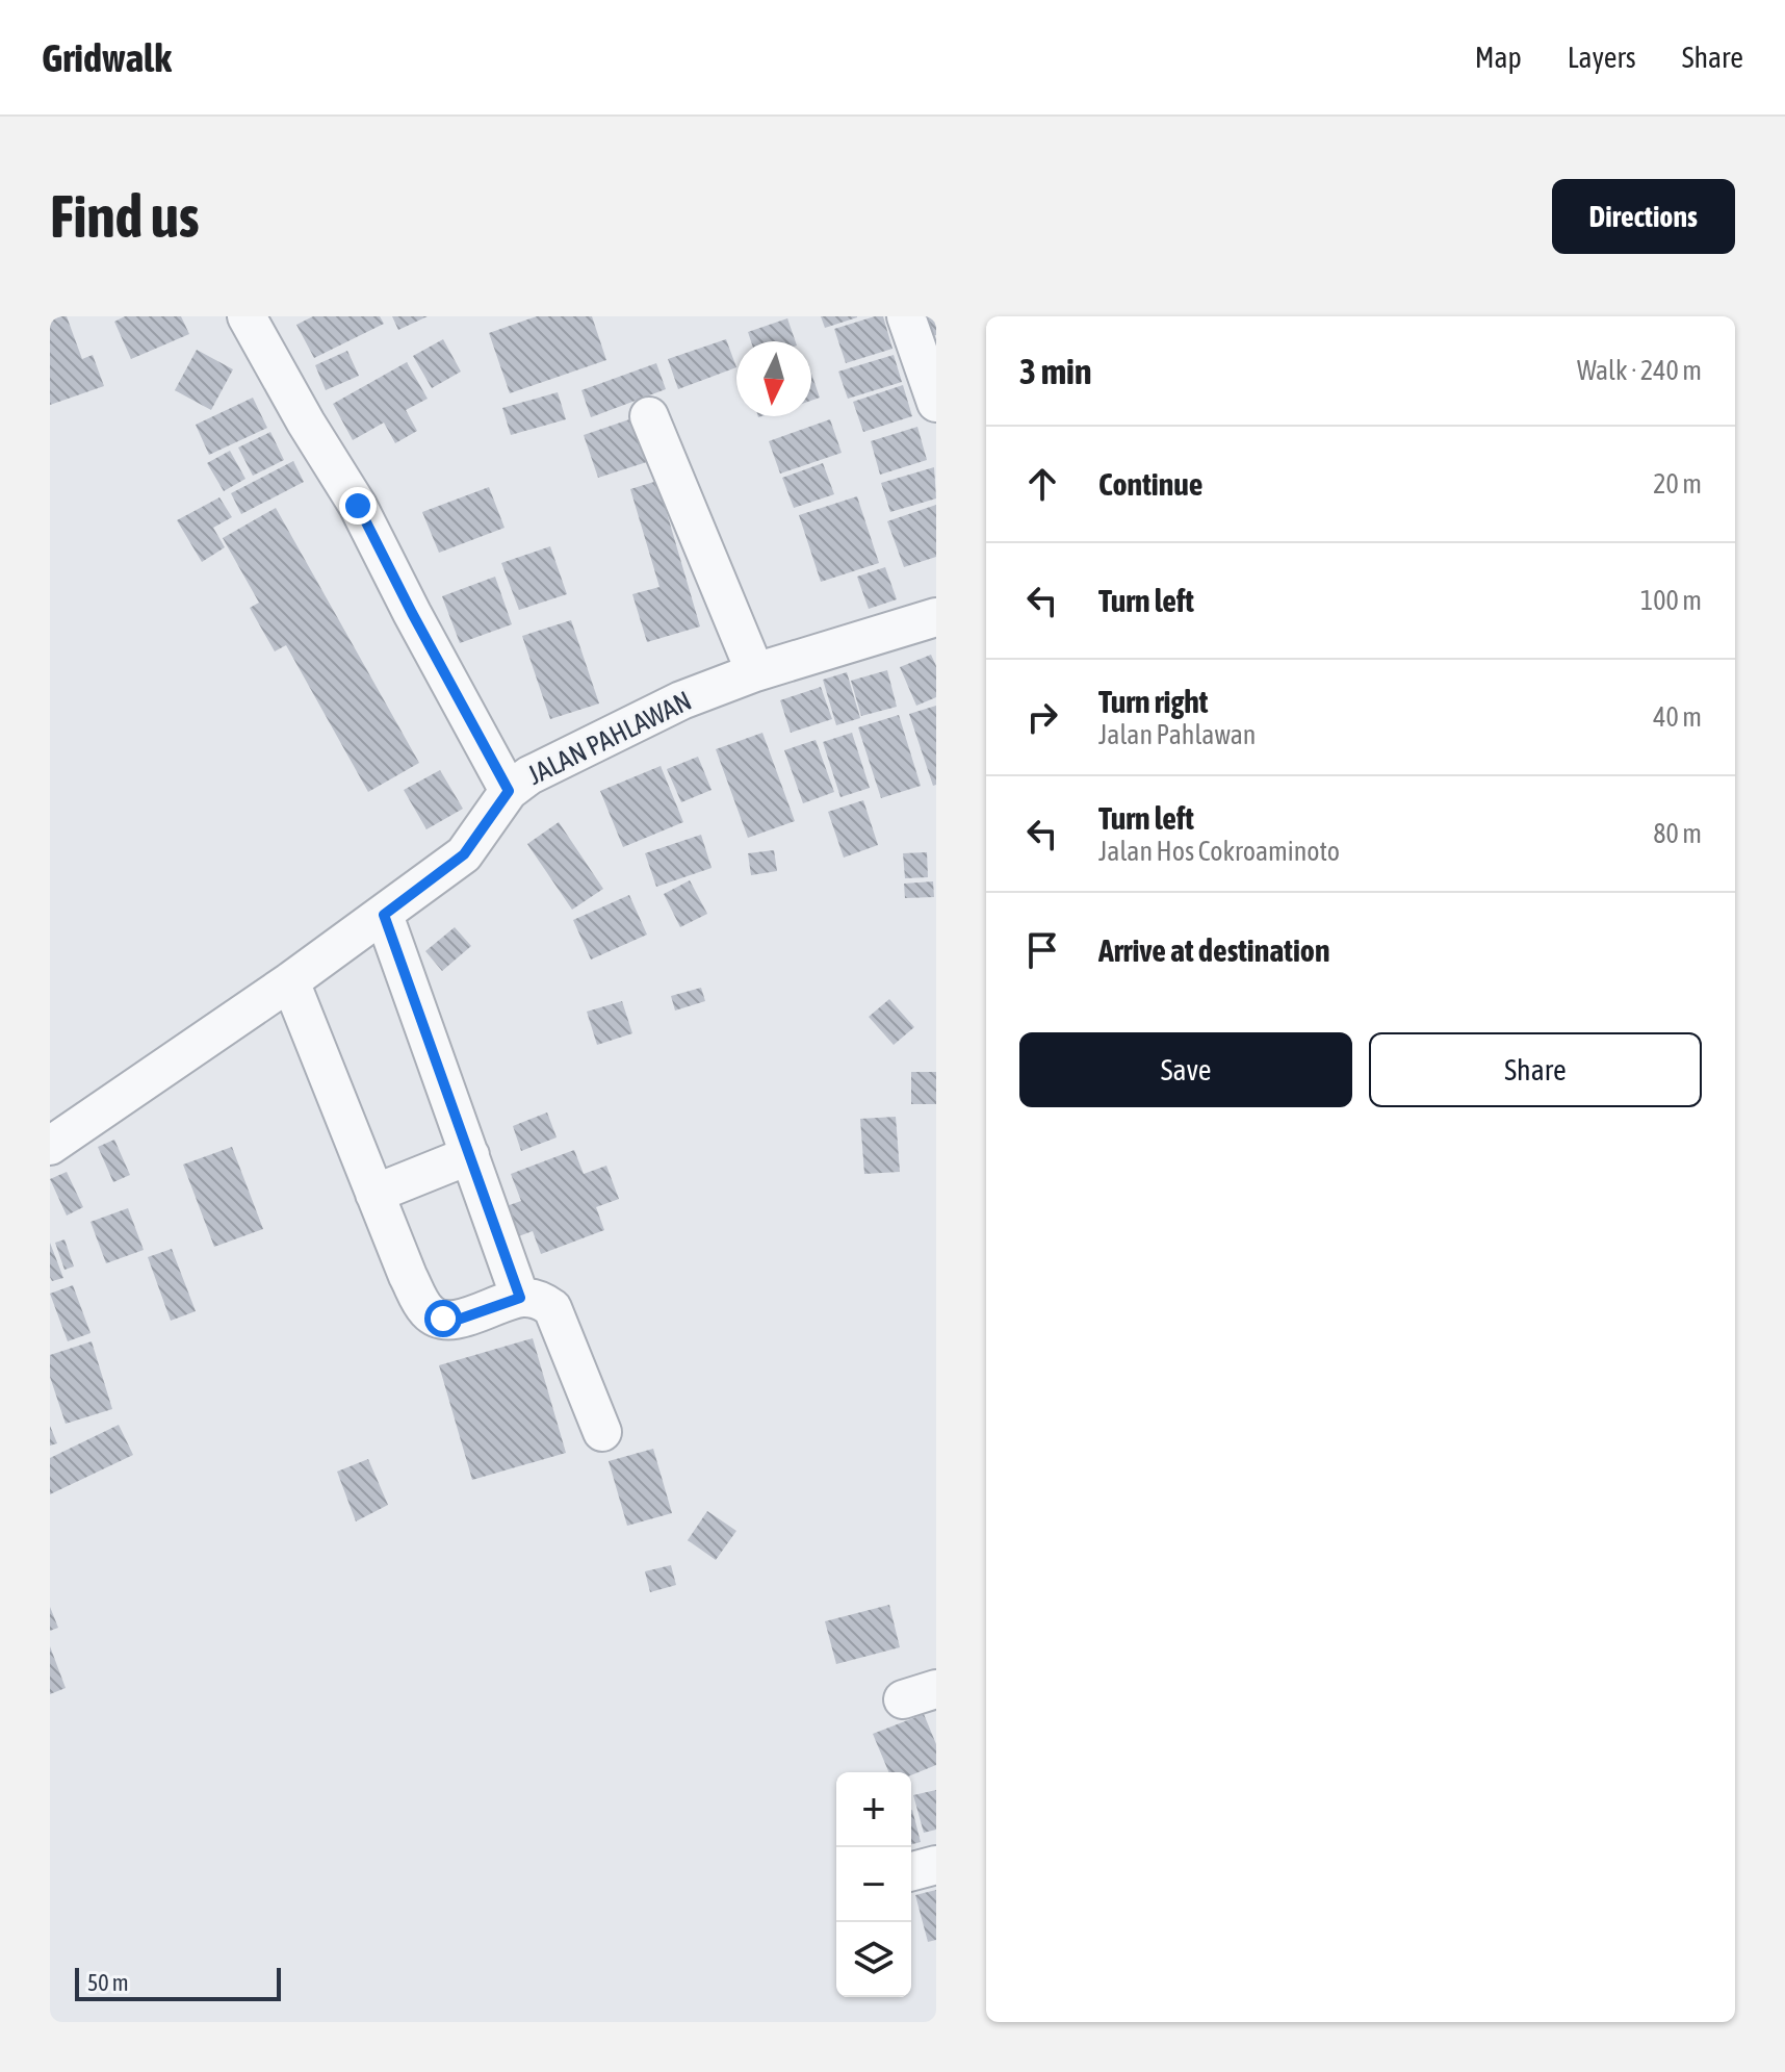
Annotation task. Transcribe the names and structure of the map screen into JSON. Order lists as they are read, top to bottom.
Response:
{
  "streets": {
    "street": ["JALAN PAHLAWAN"]
  },
  "scale_bar": "50 m",
  "north": "bottom",
  "page": {
    "header": "Gridwalk",
    "nav": ["Map", "Layers", "Share"],
    "buttons": [
      "Directions",
      ["Save", "Share"]
    ],
    "title": "Find us",
    "heading": ["3 min", "Walk · 240 m"],
    "list": [
      ["Continue", "20 m"],
      ["Turn left", "100 m"],
      ["Turn right", "Jalan Pahlawan", "40 m"],
      ["Turn left", "Jalan Hos Cokroaminoto", "80 m"],
      "Arrive at destination"
    ],
    "map_buttons": ["+", "−"],
    "scale": "50 m"
  }
}
